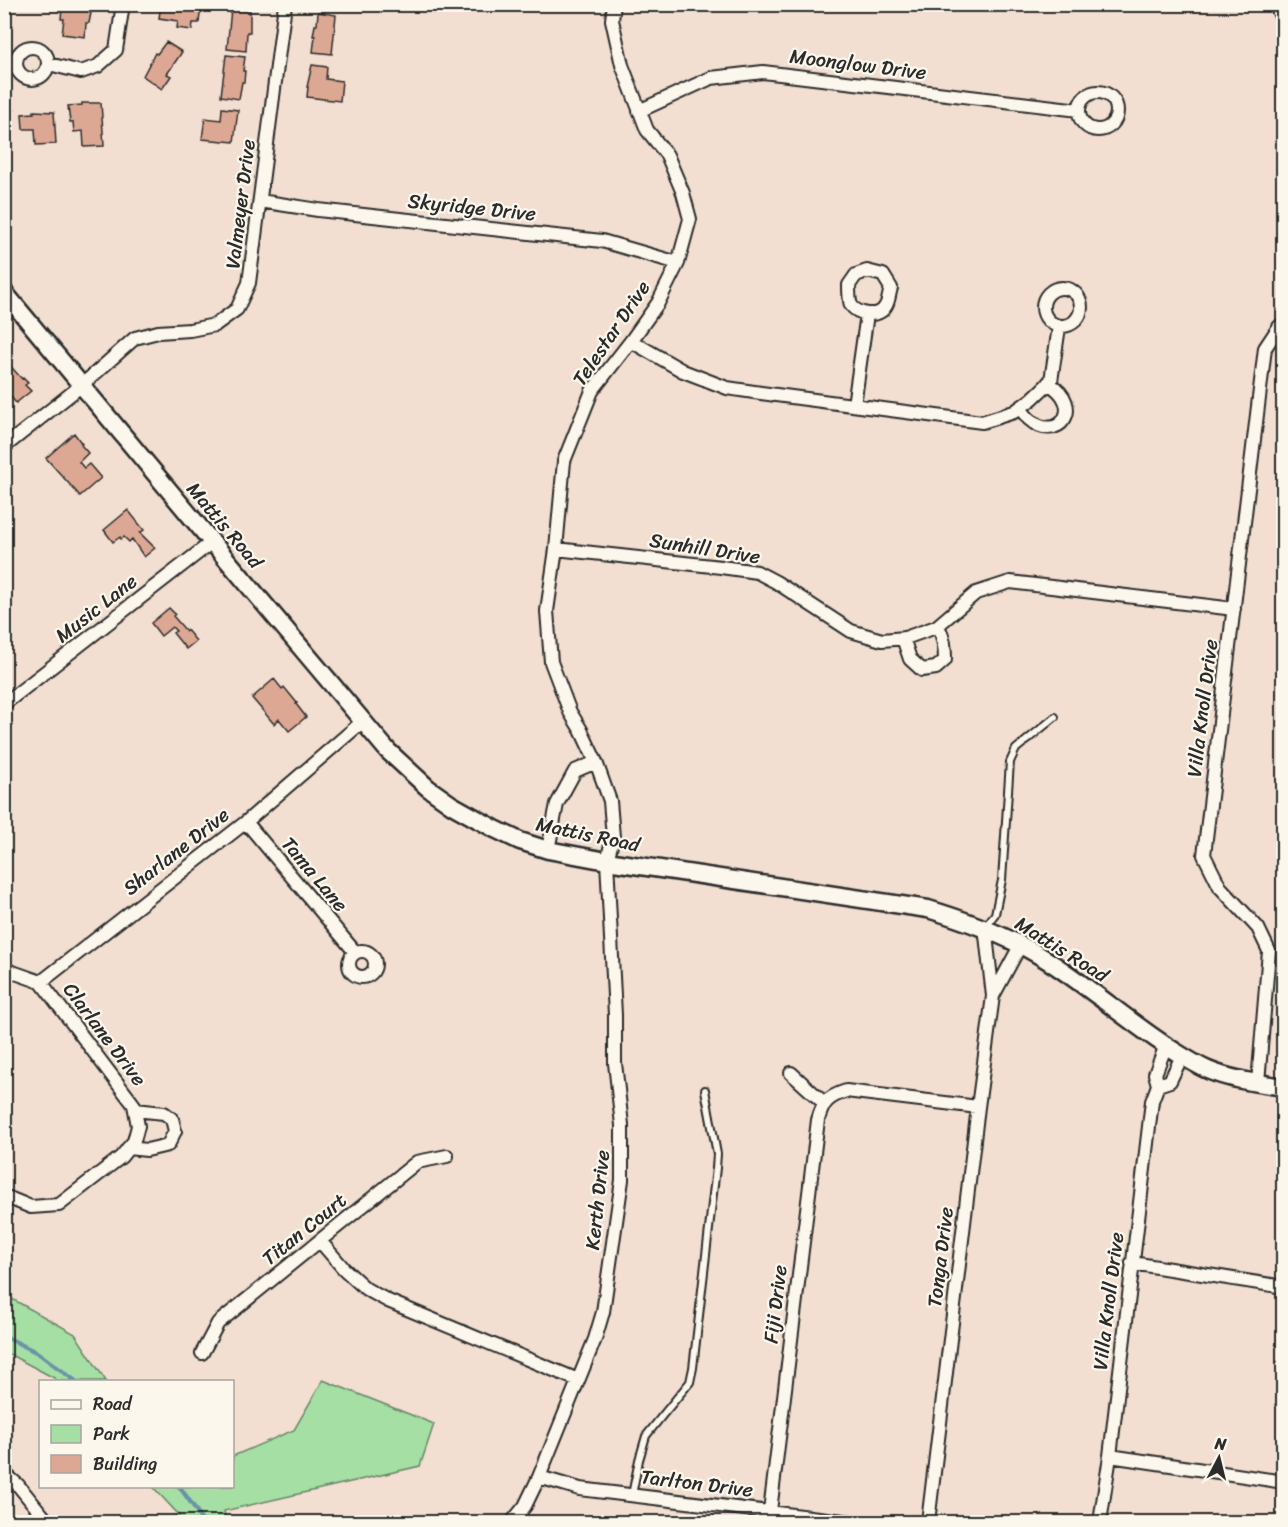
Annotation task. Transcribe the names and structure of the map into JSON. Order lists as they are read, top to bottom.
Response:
{
  "streets": {
    "main road": ["Mattis Road"],
    "street": [
      "Moonglow Drive",
      "Valmeyer Drive",
      "Skyridge Drive",
      "Telestar Drive",
      "Sunhill Drive",
      "Music Lane",
      "Villa Knoll Drive",
      "Sharlane Drive",
      "Tama Lane",
      "Clarlane Drive",
      "Kerth Drive",
      "Titan Court",
      "Tonga Drive",
      "Fiji Drive",
      "Tarlton Drive"
    ]
  },
  "crossings": [
    ["Moonglow Drive", "Telestar Drive"],
    ["Valmeyer Drive", "Skyridge Drive"],
    ["Valmeyer Drive", "Mattis Road"],
    ["Skyridge Drive", "Telestar Drive"],
    ["Telestar Drive", "Mattis Road"],
    ["Telestar Drive", "Sunhill Drive"],
    ["Telestar Drive", "Kerth Drive"],
    ["Mattis Road", "Music Lane"],
    ["Mattis Road", "Villa Knoll Drive"],
    ["Mattis Road", "Sharlane Drive"],
    ["Mattis Road", "Kerth Drive"],
    ["Mattis Road", "Tonga Drive"],
    ["Sunhill Drive", "Villa Knoll Drive"],
    ["Sharlane Drive", "Tama Lane"],
    ["Sharlane Drive", "Clarlane Drive"],
    ["Kerth Drive", "Tarlton Drive"],
    ["Fiji Drive", "Tarlton Drive"]
  ],
  "legend": ["Road", "Park", "Building"],
  "north": "top"
}
